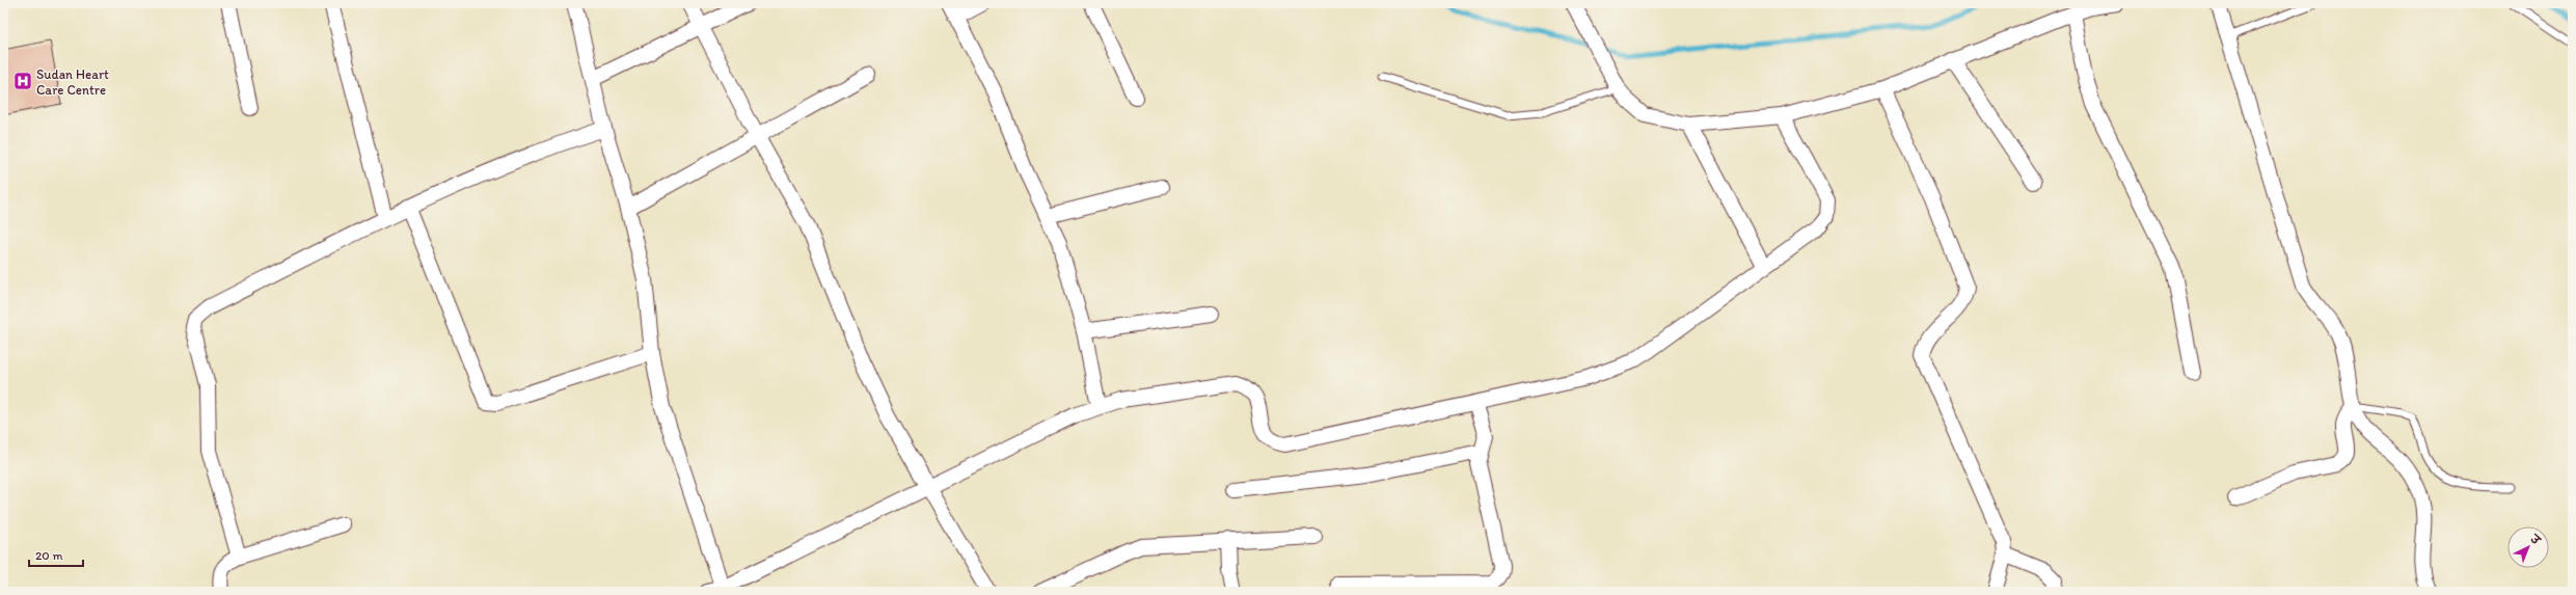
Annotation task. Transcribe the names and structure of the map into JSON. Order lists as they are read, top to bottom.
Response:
{
  "places": {
    "hospital": ["Sudan Heart Care Centre"]
  },
  "scale_bar": "20 m",
  "north": "top right"
}
